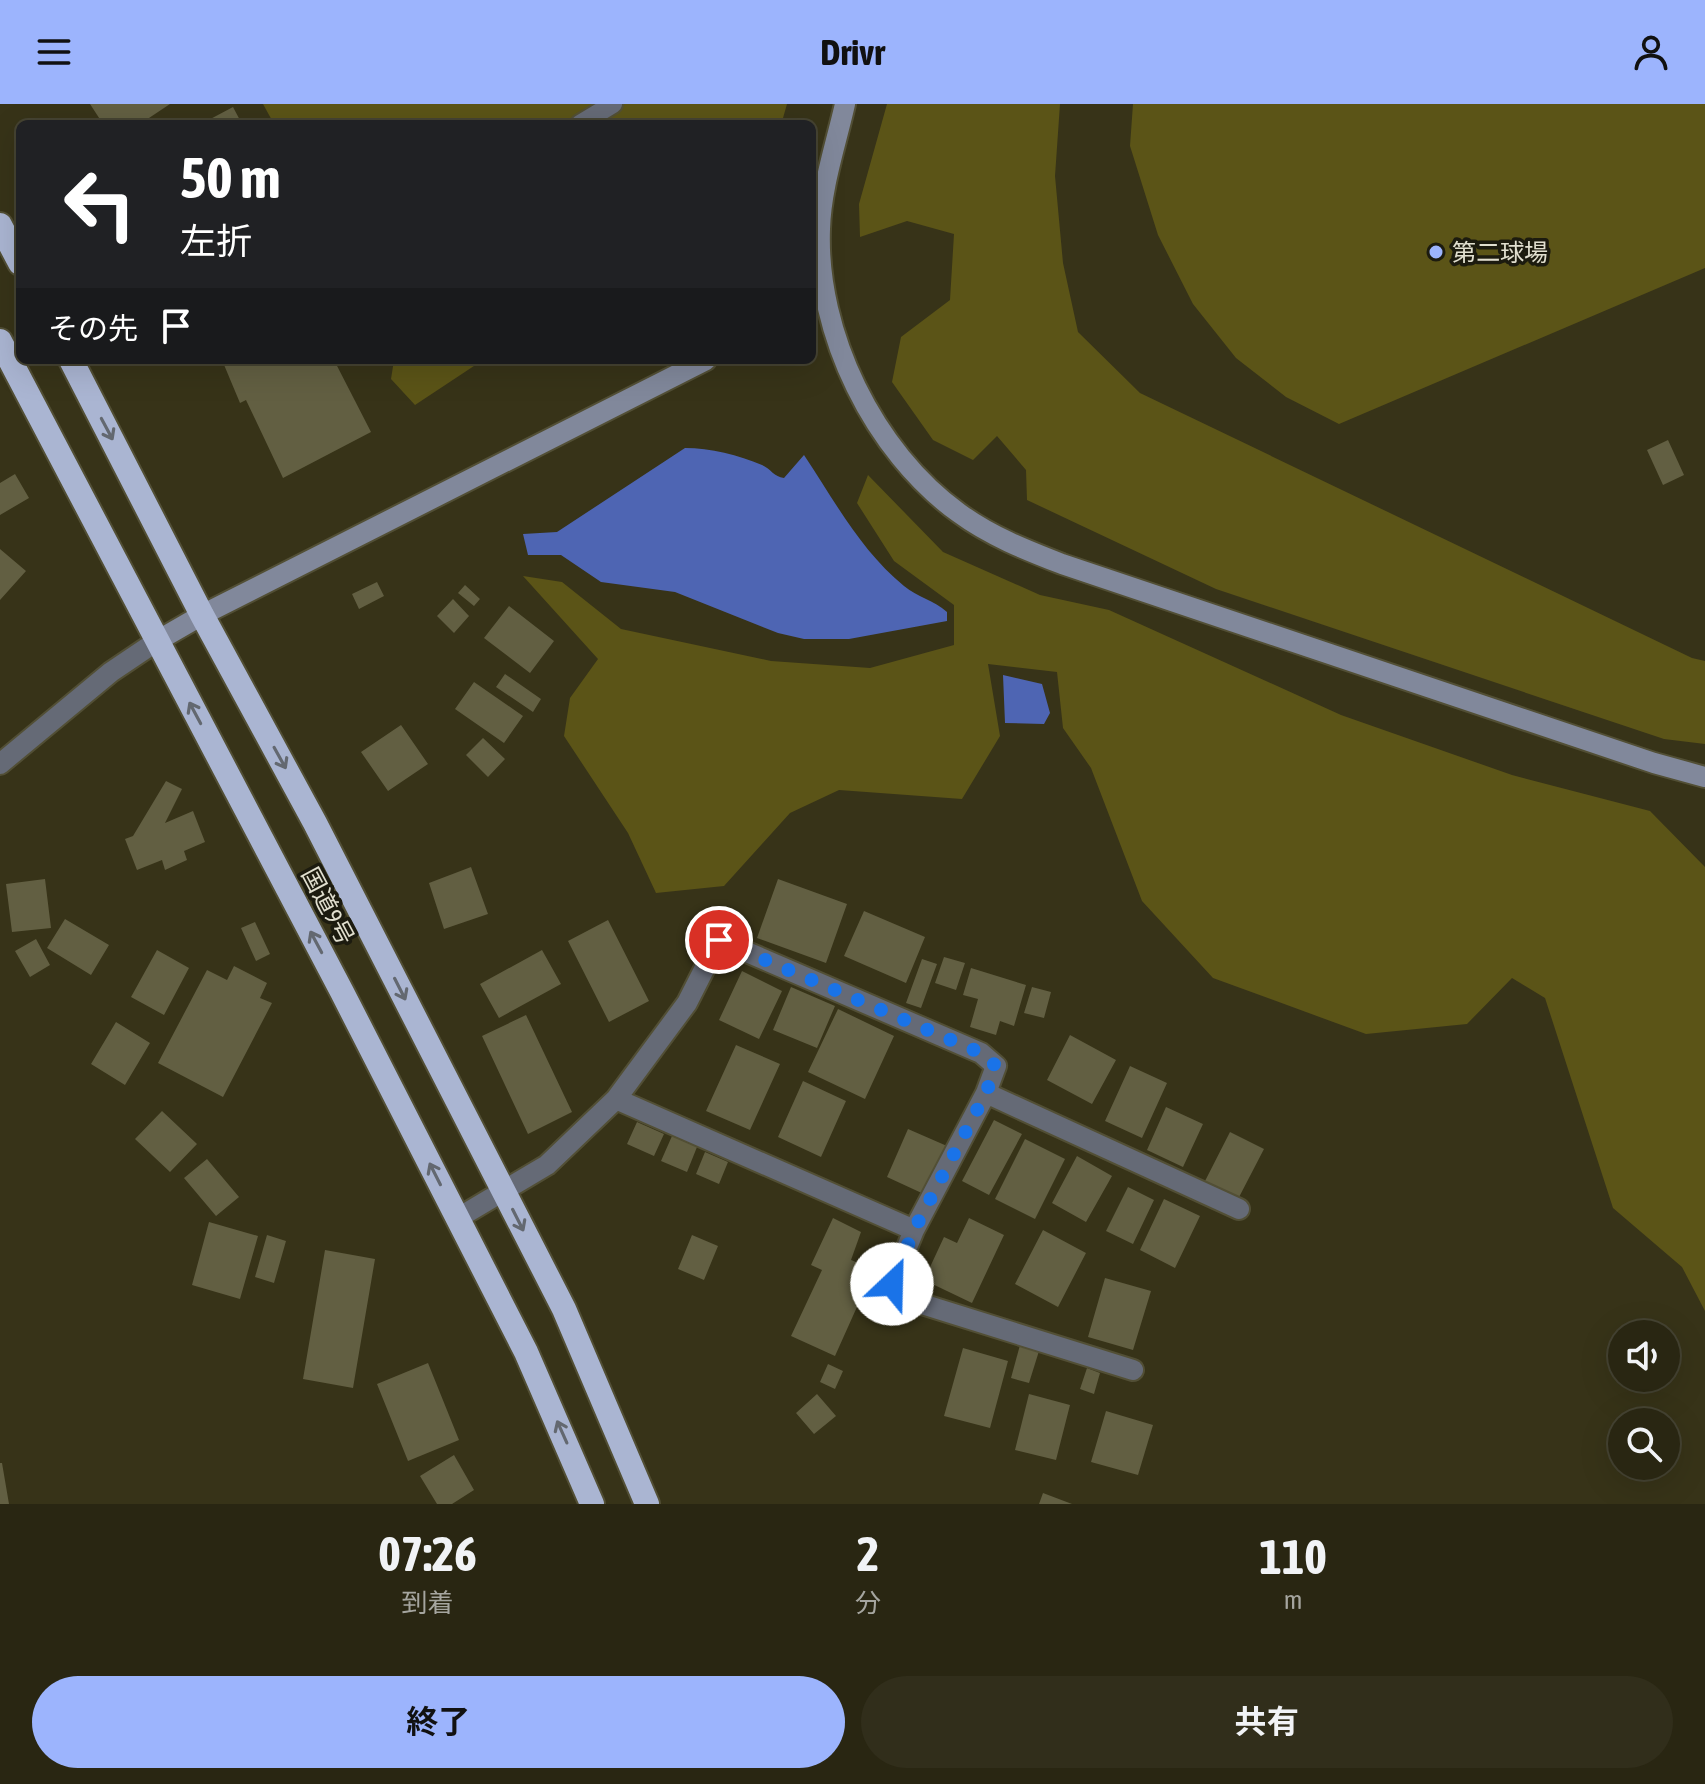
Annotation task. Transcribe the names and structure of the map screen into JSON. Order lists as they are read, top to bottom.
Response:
{
  "streets": {
    "highway": ["国道9号"]
  },
  "places": ["第二球場"],
  "page": {
    "header": "Drivr",
    "turn": ["50 m", "左折"],
    "then": "その先",
    "eta": [
      "07:26",
      "到着",
      "2",
      "分",
      "110",
      "m"
    ],
    "buttons": ["終了", "共有"]
  }
}
